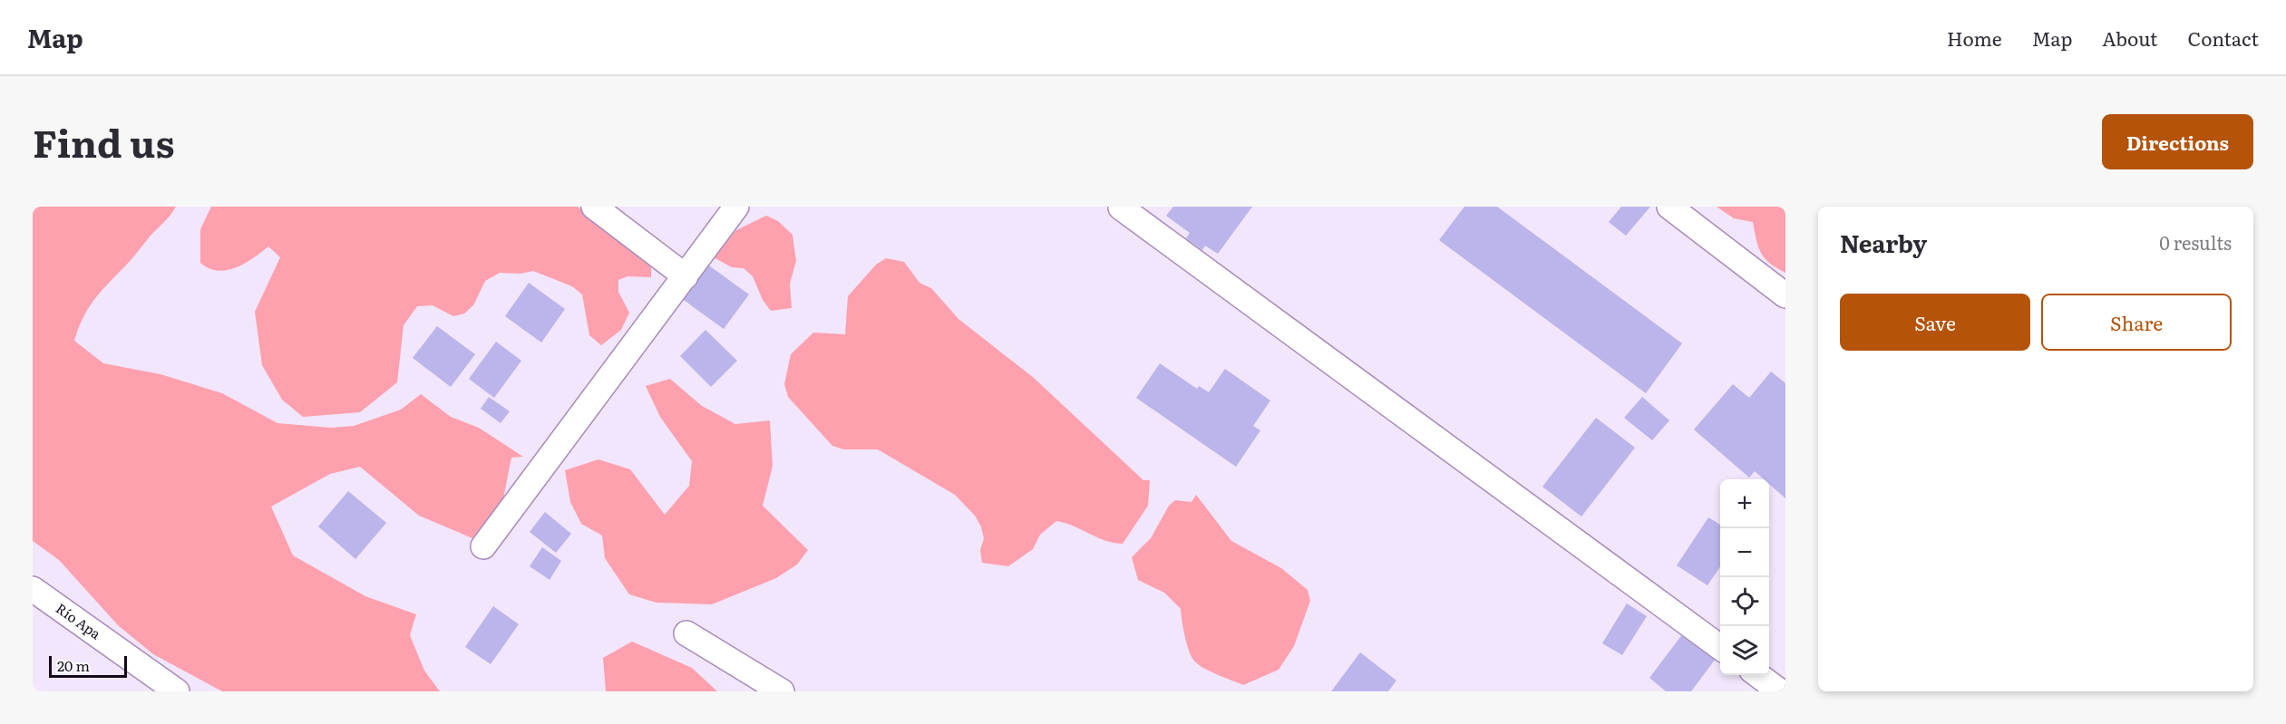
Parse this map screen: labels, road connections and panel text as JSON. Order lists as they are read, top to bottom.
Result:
{
  "streets": {
    "street": ["Río Apa"]
  },
  "scale_bar": "20 m",
  "page": {
    "header": "Map",
    "nav": [
      "Home",
      "Map",
      "About",
      "Contact"
    ],
    "title": "Find us",
    "buttons": [
      "Directions",
      ["Save", "Share"]
    ],
    "heading": ["Nearby", "0 results"],
    "map_buttons": ["+", "−"],
    "scale": "20 m"
  }
}
